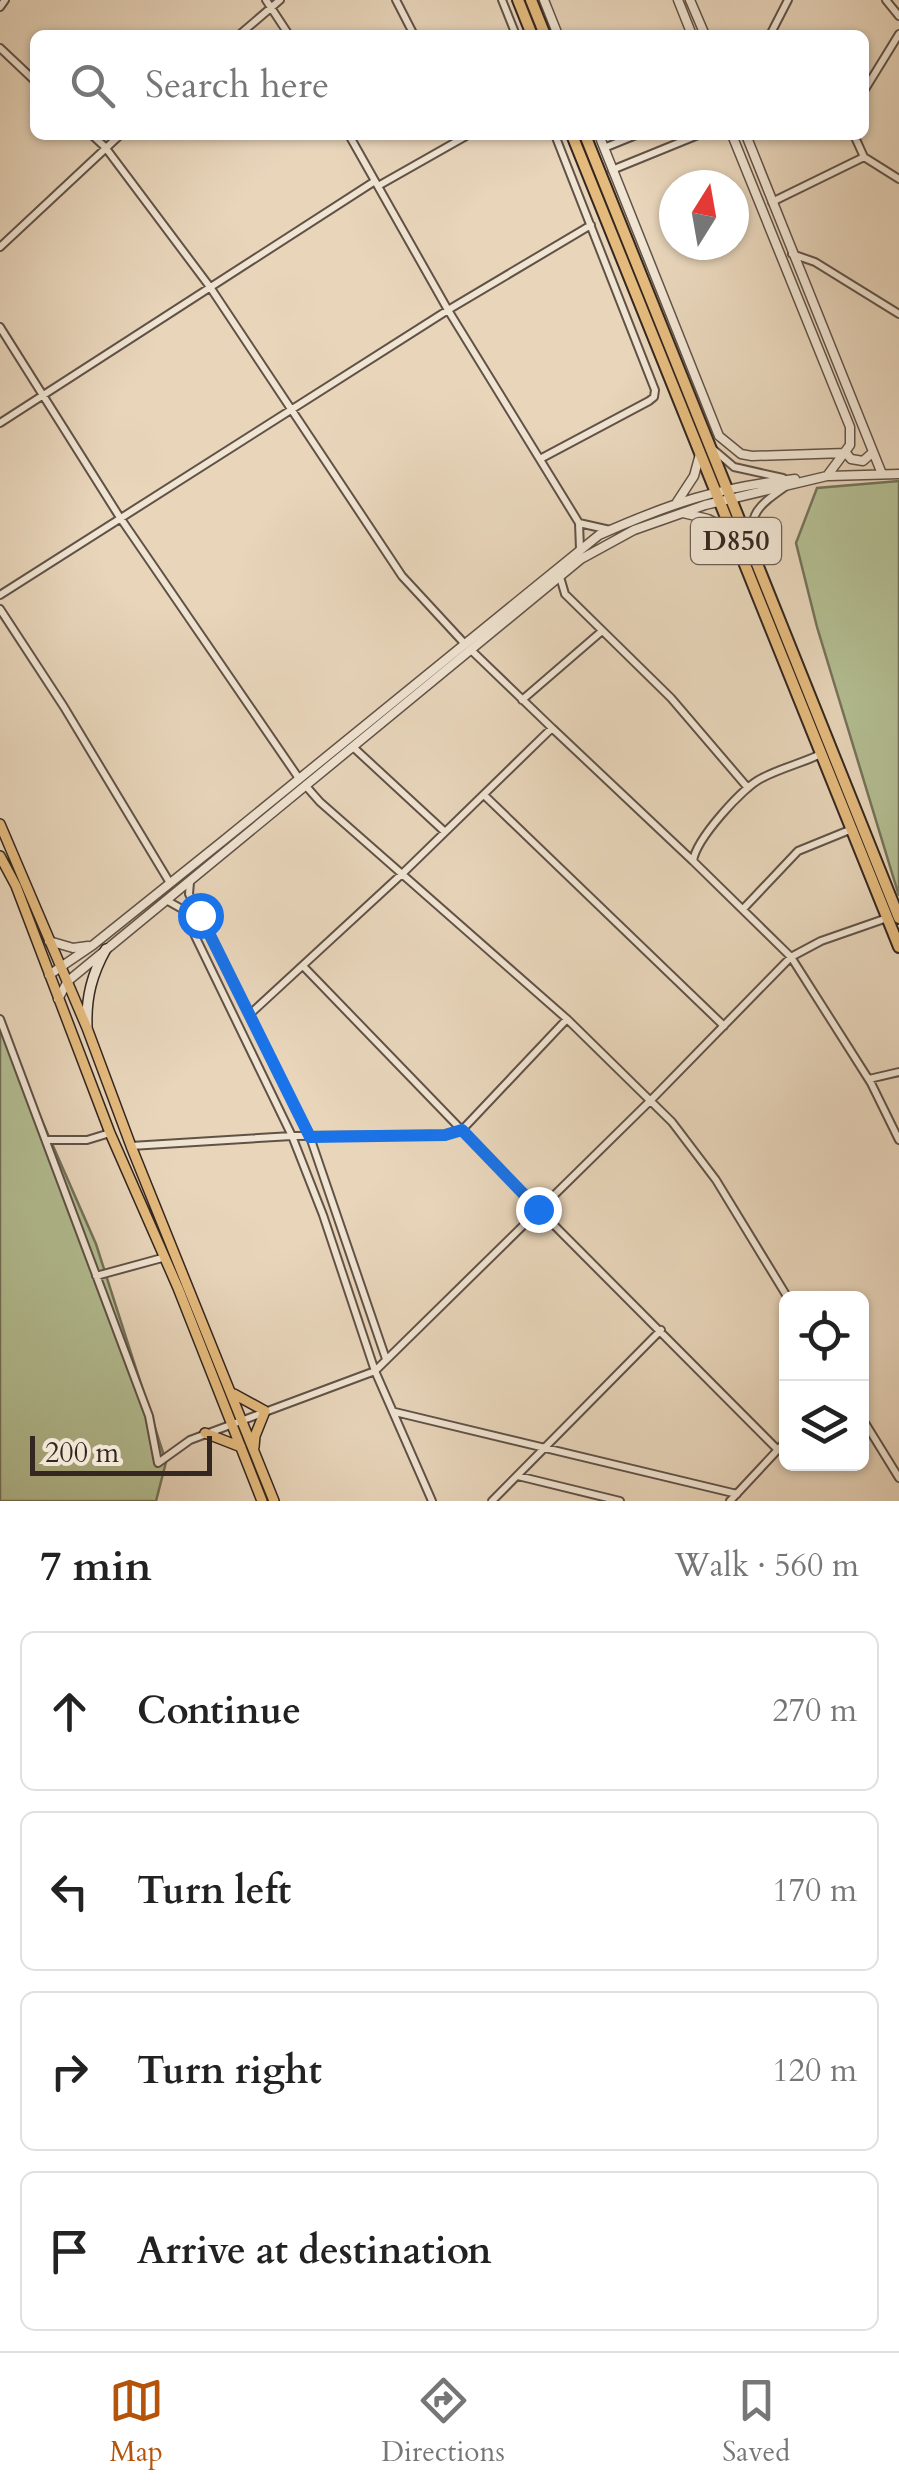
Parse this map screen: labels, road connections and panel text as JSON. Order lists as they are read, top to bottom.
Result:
{
  "streets": {
    "highway": ["D850"]
  },
  "scale_bar": "200 m",
  "north": "top",
  "page": {
    "search": "Search here",
    "scale": "200 m",
    "heading": ["7 min", "Walk · 560 m"],
    "list": [
      ["Continue", "270 m"],
      ["Turn left", "170 m"],
      ["Turn right", "120 m"],
      "Arrive at destination"
    ],
    "nav": ["Map", "Directions", "Saved"]
  }
}
